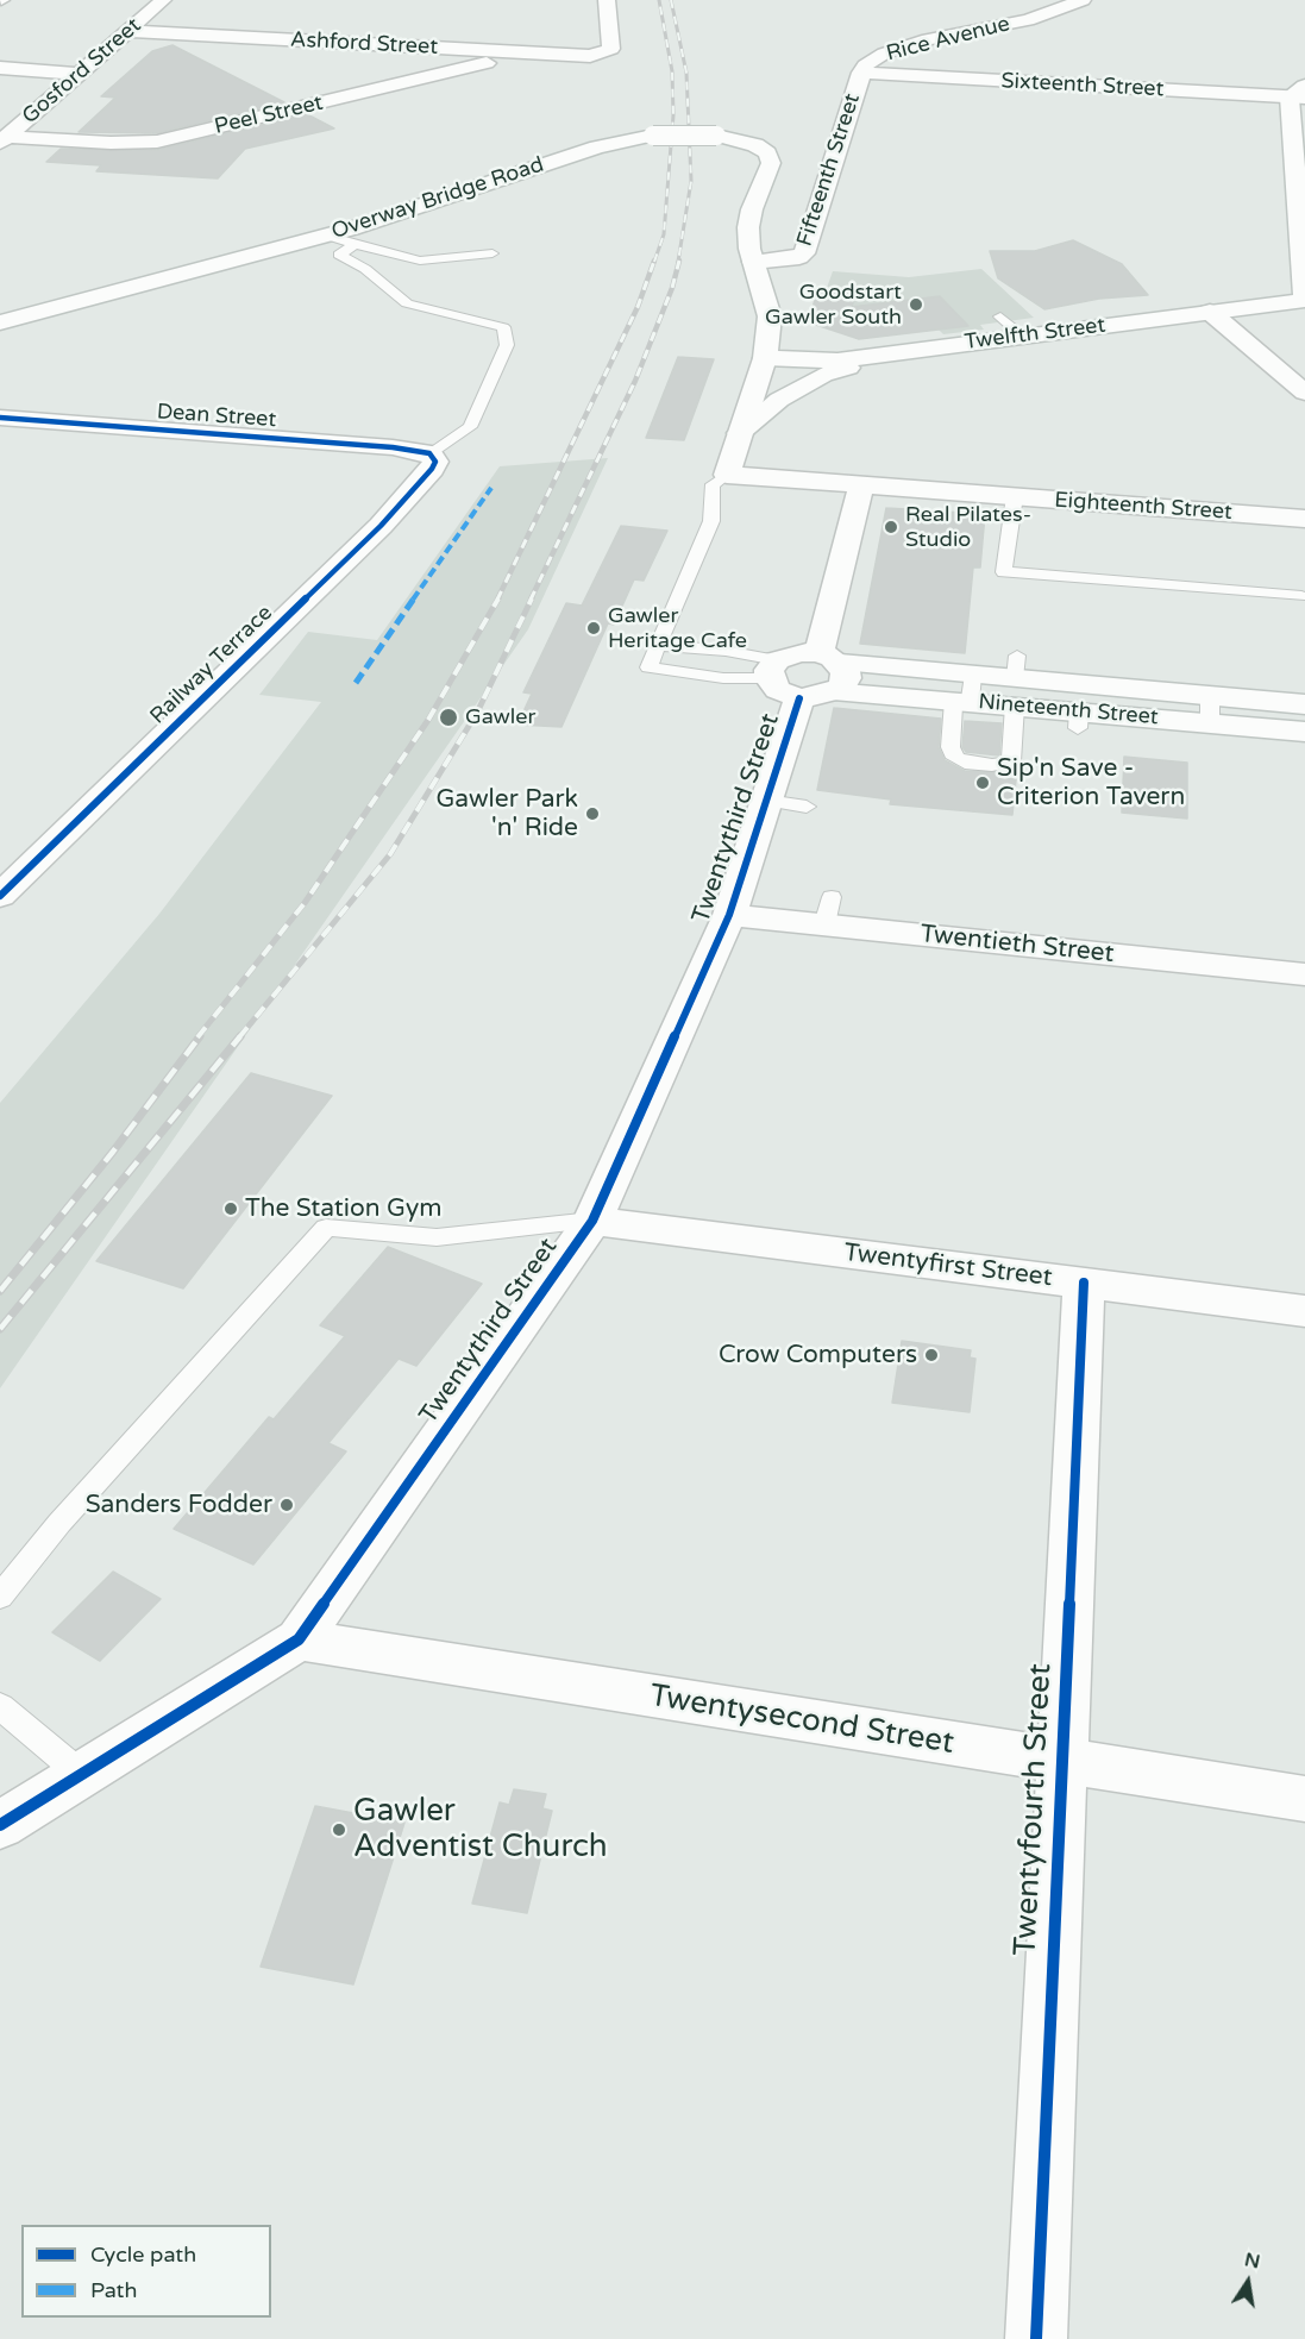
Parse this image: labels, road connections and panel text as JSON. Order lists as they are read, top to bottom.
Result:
{
  "streets": {
    "street": [
      "Rice Avenue",
      "Ashford Street",
      "Gosford Street",
      "Sixteenth Street",
      "Peel Street",
      "Fifteenth Street",
      "Overway Bridge Road",
      "Twelfth Street",
      "Dean Street",
      "Eighteenth Street",
      "Railway Terrace",
      "Nineteenth Street",
      "Twentythird Street",
      "Twentieth Street",
      "Twentyfirst Street",
      "Twentysecond Street",
      "Twentyfourth Street"
    ]
  },
  "crossings": [
    ["Rice Avenue", "Sixteenth Street"],
    ["Rice Avenue", "Fifteenth Street"],
    ["Ashford Street", "Gosford Street"],
    ["Ashford Street", "Peel Street"],
    ["Gosford Street", "Peel Street"],
    ["Sixteenth Street", "Fifteenth Street"],
    ["Fifteenth Street", "Overway Bridge Road"],
    ["Dean Street", "Railway Terrace"],
    ["Nineteenth Street", "Twentythird Street"],
    ["Twentythird Street", "Twentieth Street"],
    ["Twentythird Street", "Twentyfirst Street"],
    ["Twentythird Street", "Twentysecond Street"],
    ["Twentyfirst Street", "Twentyfourth Street"],
    ["Twentysecond Street", "Twentyfourth Street"]
  ],
  "places": [
    "Goodstart Gawler South",
    "Real Pilates- Studio",
    "Gawler Heritage Cafe",
    "Gawler",
    "Sip'n Save - Criterion Tavern",
    "Gawler Park 'n' Ride",
    "The Station Gym",
    "Crow Computers",
    "Sanders Fodder",
    "Gawler Adventist Church"
  ],
  "legend": ["Cycle path", "Path"],
  "north": "top"
}
